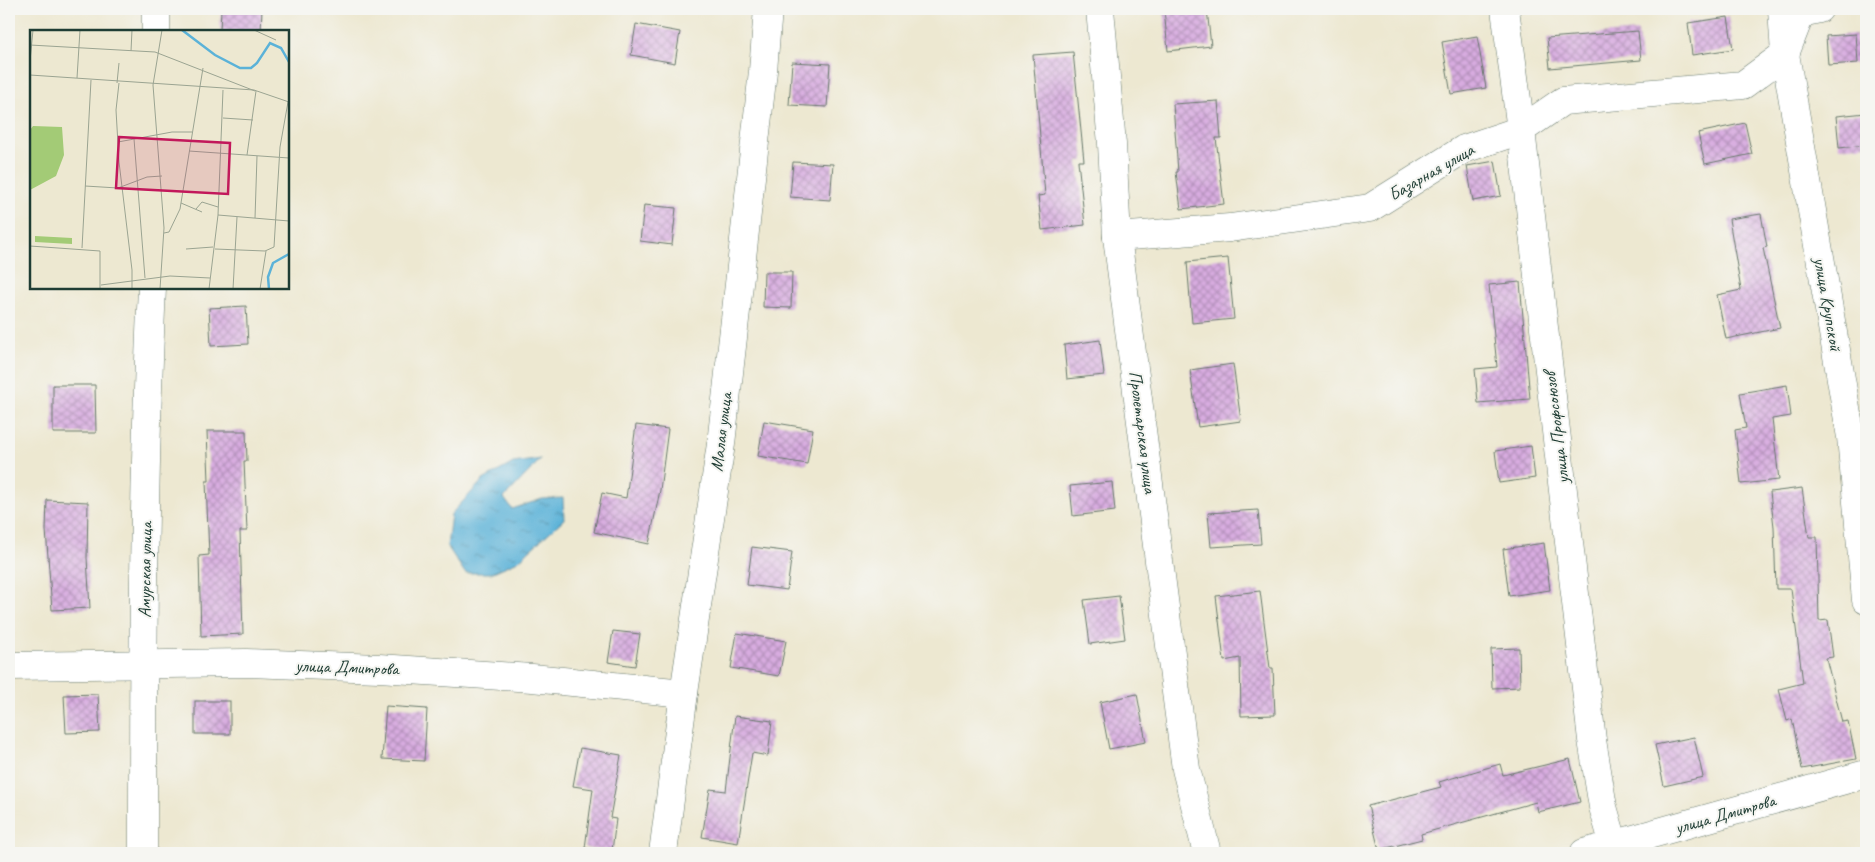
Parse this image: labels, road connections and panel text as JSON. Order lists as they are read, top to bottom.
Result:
{
  "streets": {
    "street": [
      "Базарная улица",
      "улица Крупской",
      "улица Профсоюзов",
      "Малая улица",
      "Пролетарская улица",
      "Амурская улица",
      "улица Дмитрова"
    ]
  },
  "crossings": [
    ["Базарная улица", "улица Крупской"],
    ["Базарная улица", "улица Профсоюзов"],
    ["Базарная улица", "Пролетарская улица"],
    ["улица Профсоюзов", "улица Дмитрова"],
    ["Малая улица", "улица Дмитрова"],
    ["Амурская улица", "улица Дмитрова"]
  ]
}
